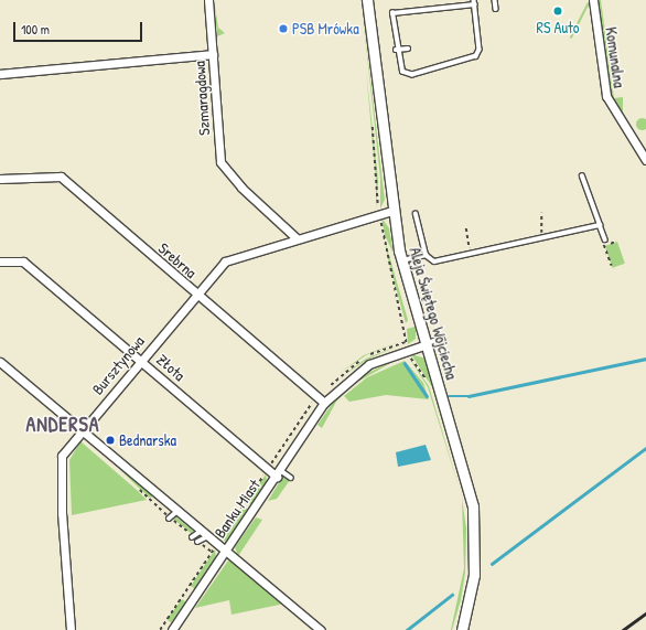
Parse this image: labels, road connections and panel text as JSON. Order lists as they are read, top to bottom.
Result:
{
  "streets": {
    "street": [
      "Komunalna",
      "Szmaragdowa",
      "Srebrna",
      "Aleja Świętego Wojciecha",
      "Bursztynowa",
      "Złota",
      "Banku Miast"
    ]
  },
  "crossings": [
    ["Szmaragdowa", "Bursztynowa"],
    ["Srebrna", "Bursztynowa"],
    ["Srebrna", "Banku Miast"],
    ["Aleja Świętego Wojciecha", "Banku Miast"],
    ["Bursztynowa", "Złota"],
    ["Złota", "Banku Miast"]
  ],
  "districts": ["ANDERSA"],
  "places": ["RS Auto", "PSB Mrówka", "Bednarska"],
  "scale_bar": "100 m"
}
